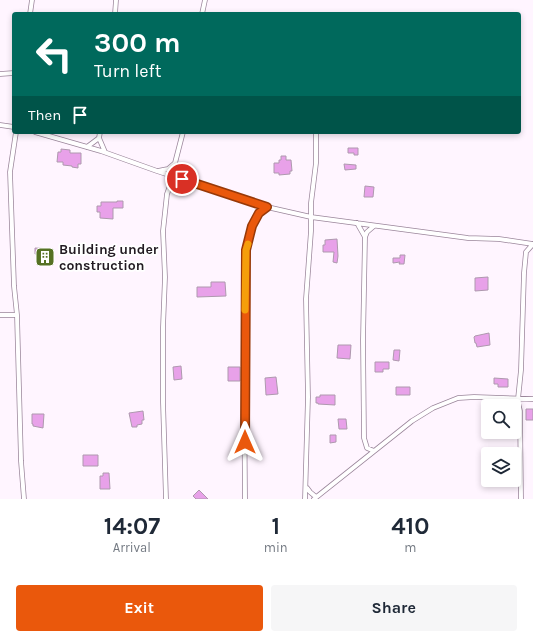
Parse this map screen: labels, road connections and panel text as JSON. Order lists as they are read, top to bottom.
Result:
{
  "places": {
    "building": ["Building under construction"]
  },
  "page": {
    "turn": ["300 m", "Turn left"],
    "then": "Then",
    "eta": [
      "14:07",
      "Arrival",
      "1",
      "min",
      "410",
      "m"
    ],
    "buttons": ["Exit", "Share"]
  }
}
